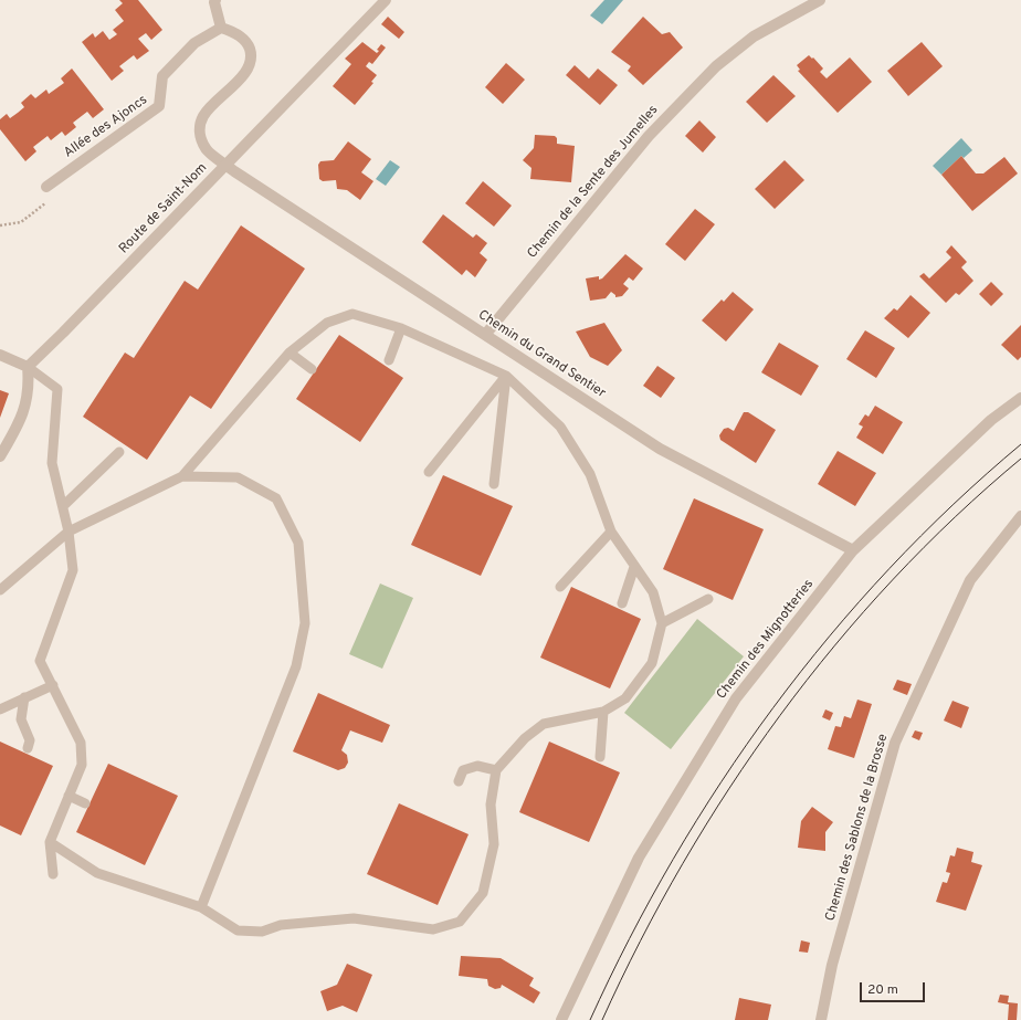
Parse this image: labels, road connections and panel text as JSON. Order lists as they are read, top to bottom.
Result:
{
  "streets": {
    "street": [
      "Allée des Ajoncs",
      "Chemin de la Sente des Jumelles",
      "Route de Saint-Nom",
      "Chemin du Grand Sentier",
      "Chemin des Mignotteries",
      "Chemin des Sablons de la Brosse"
    ]
  },
  "crossings": [
    ["Chemin de la Sente des Jumelles", "Chemin du Grand Sentier"],
    ["Route de Saint-Nom", "Chemin du Grand Sentier"],
    ["Chemin du Grand Sentier", "Chemin des Mignotteries"]
  ],
  "scale_bar": "20 m"
}
